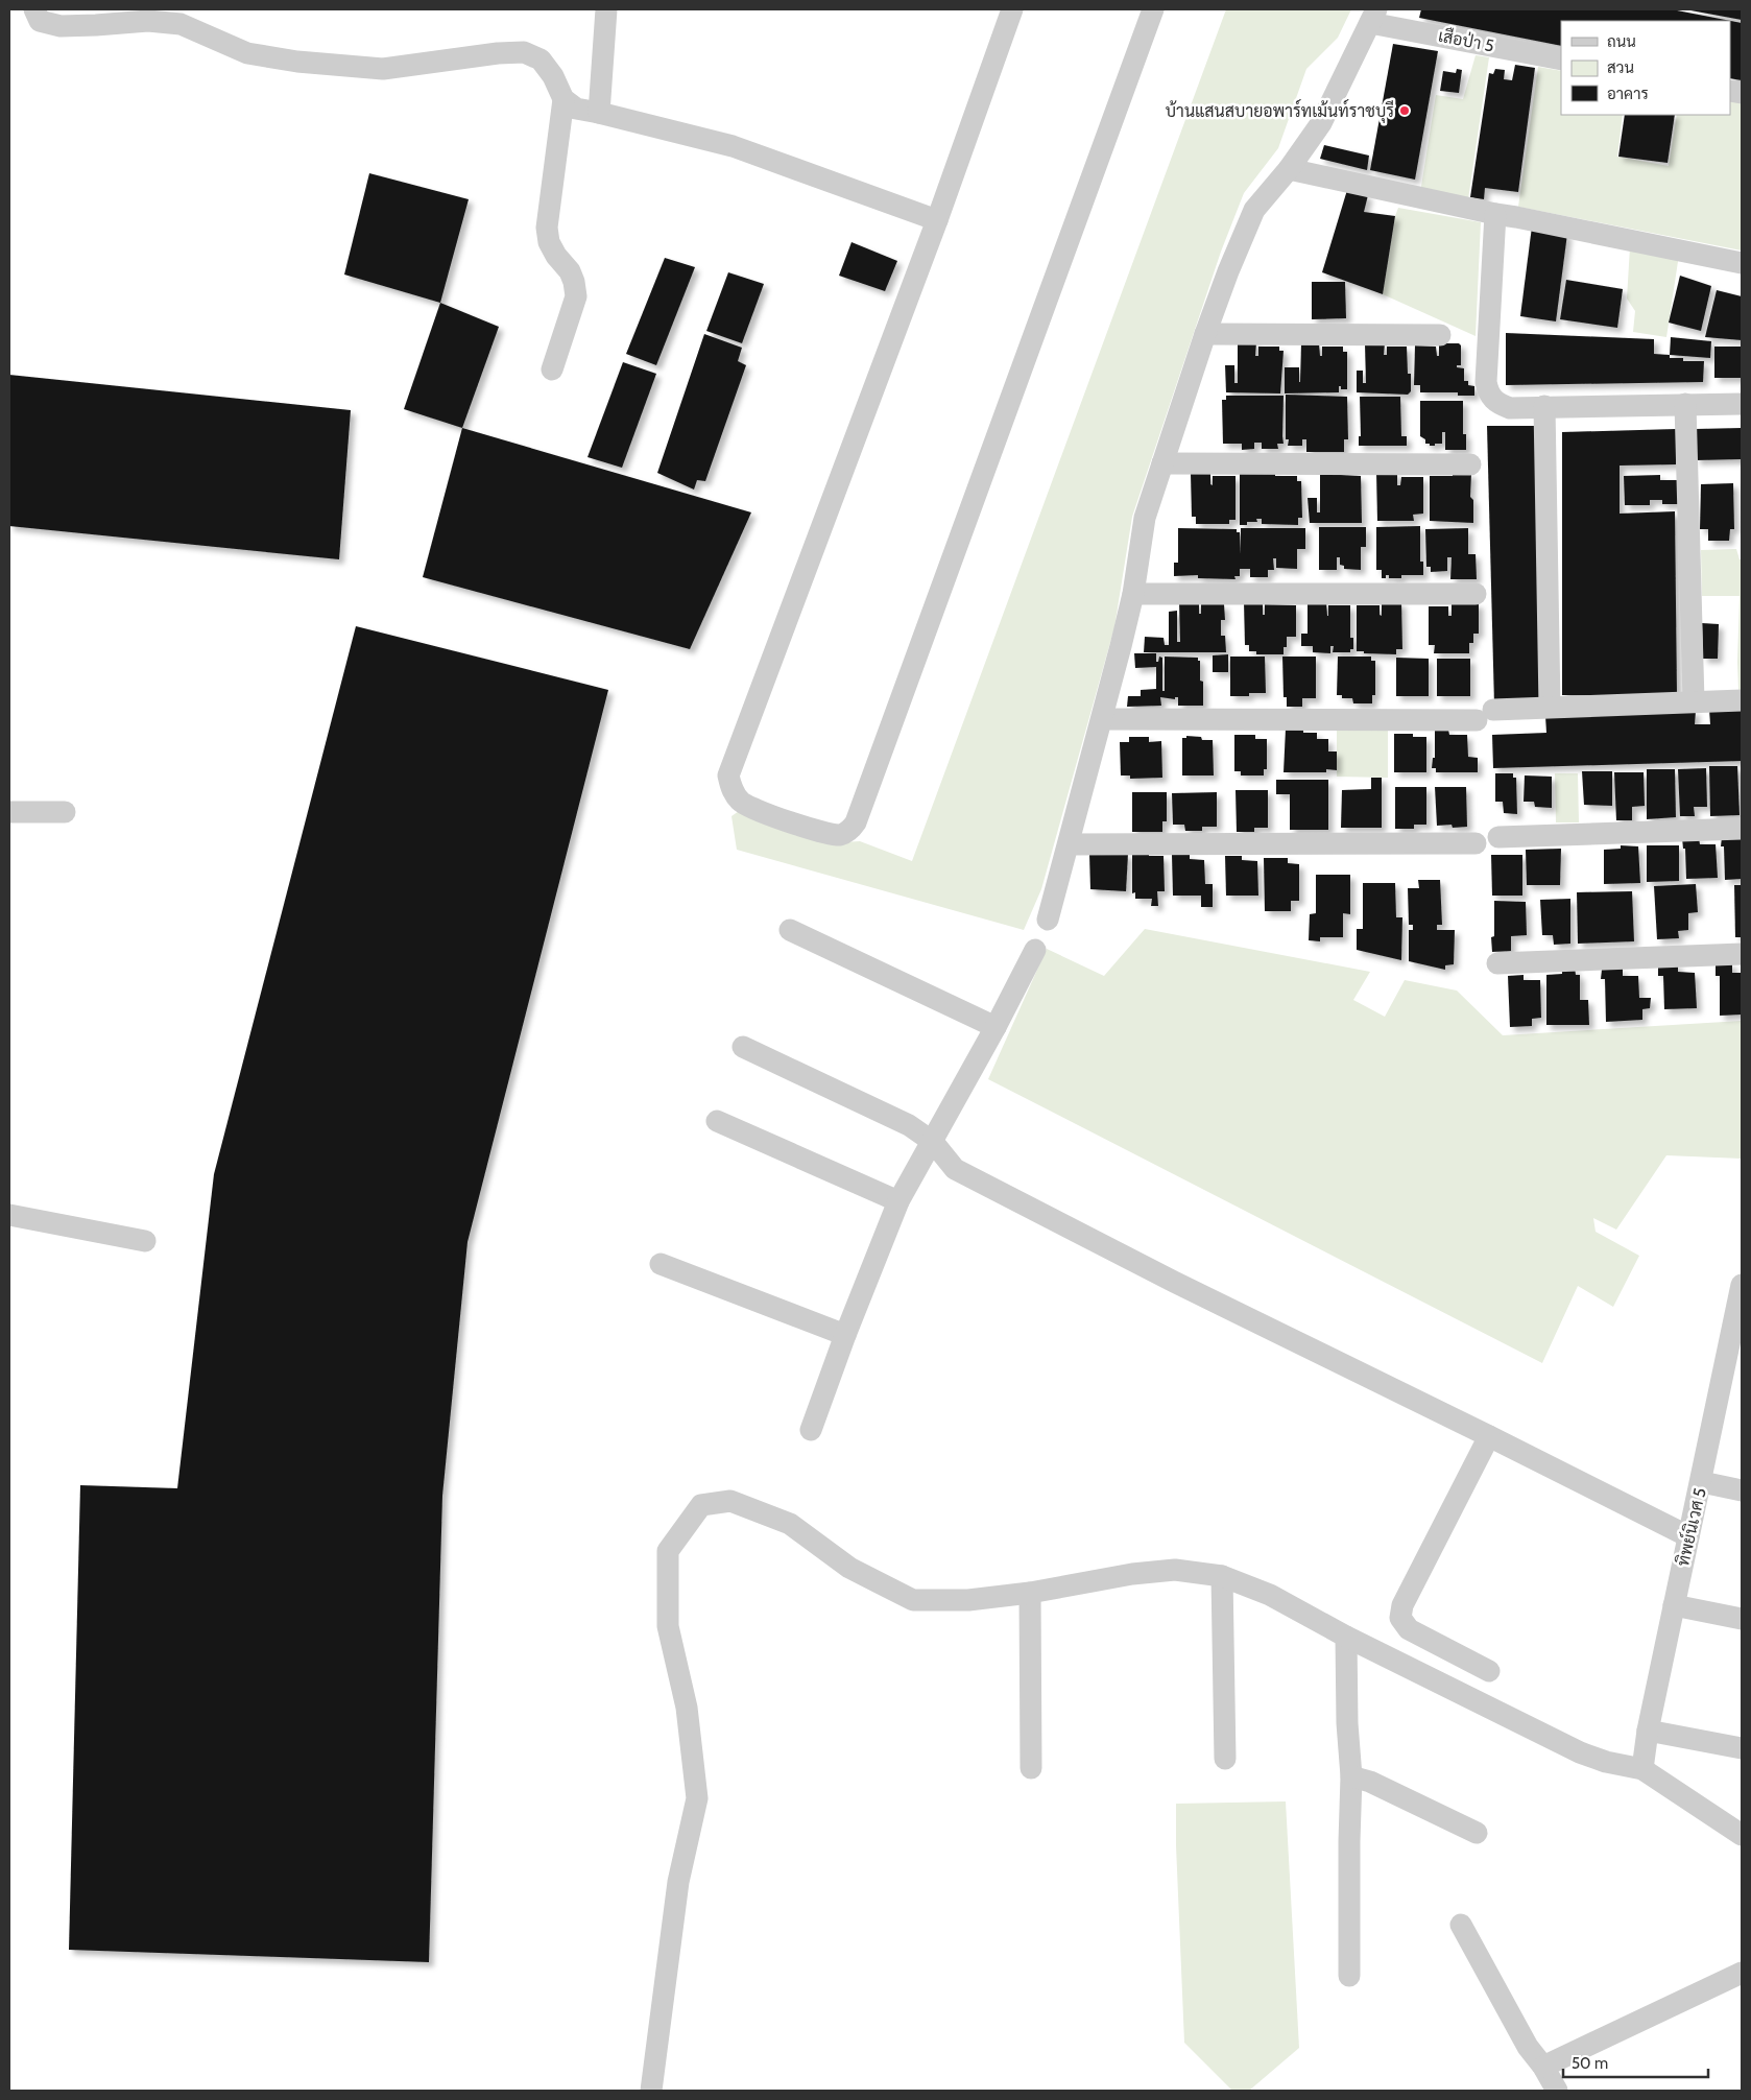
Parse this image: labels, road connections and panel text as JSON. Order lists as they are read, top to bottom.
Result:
{
  "streets": {
    "street": ["เสือป่า 5", "ทิพย์นิเวศ 5"]
  },
  "places": ["บ้านแสนสบายอพาร์ทเม้นท์ราชบุรี"],
  "legend": ["ถนน", "สวน", "อาคาร"],
  "scale_bar": "50 m"
}
